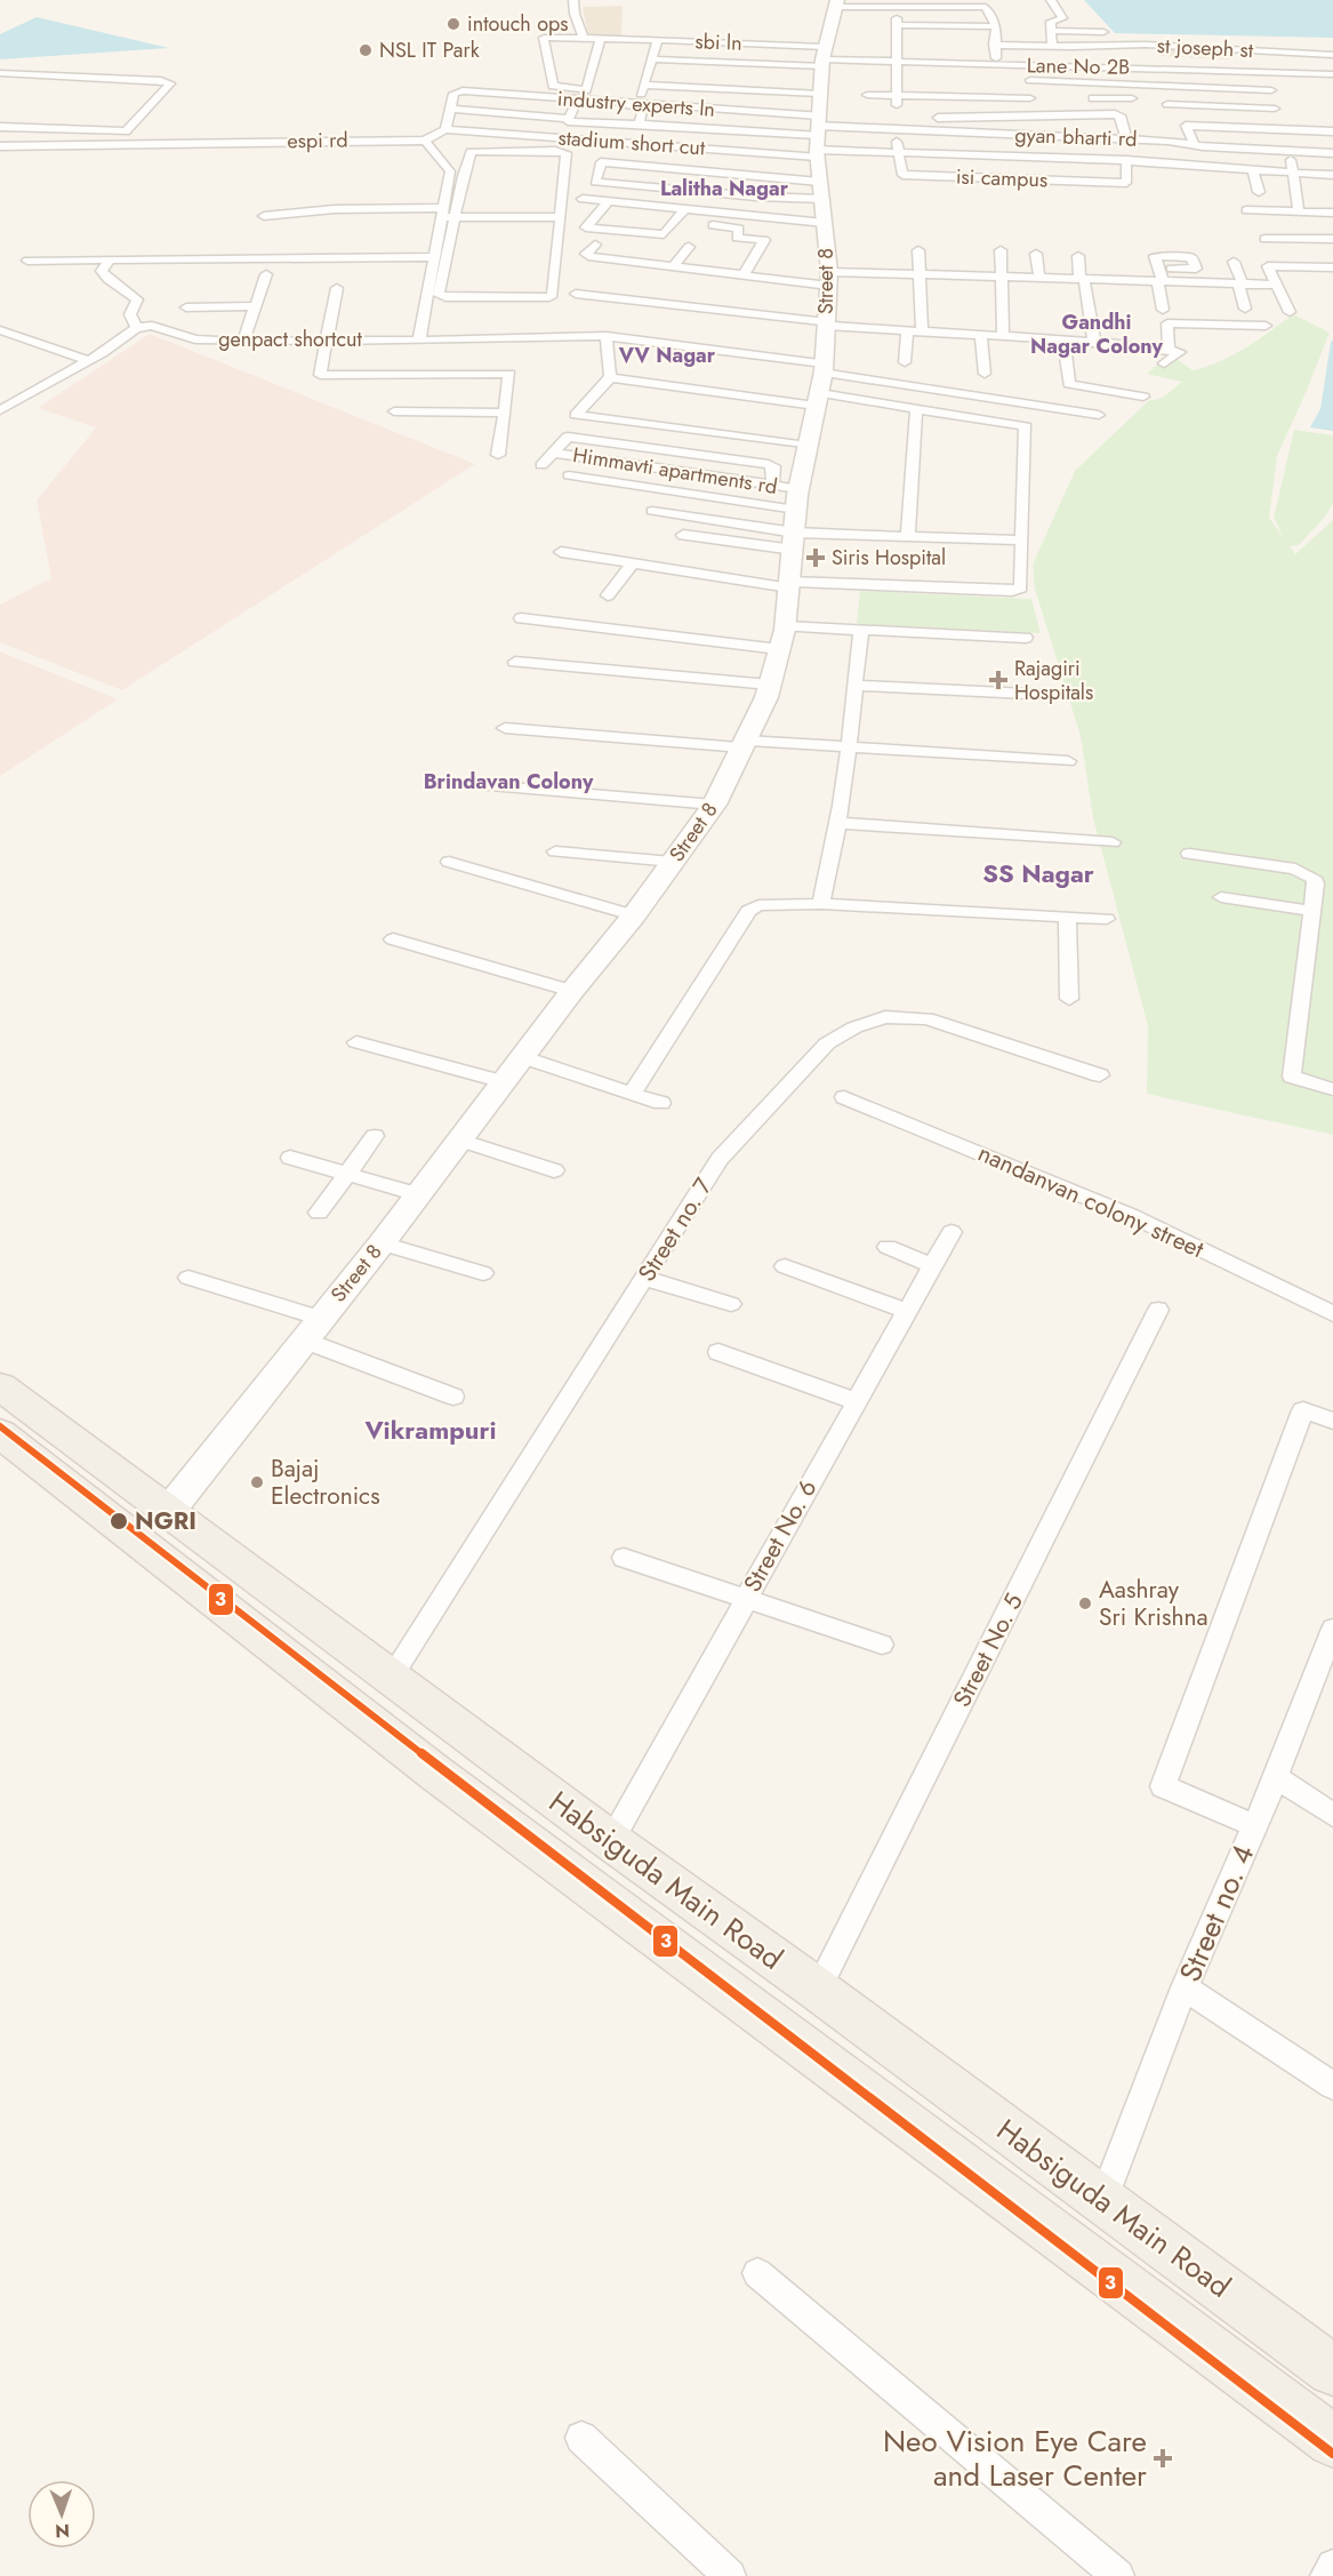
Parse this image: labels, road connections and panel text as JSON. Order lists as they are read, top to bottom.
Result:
{
  "streets": {
    "main road": ["Habsiguda Main Road"],
    "street": [
      "sbi ln",
      "st joseph st",
      "Lane No 2B",
      "industry experts ln",
      "gyan bharti rd",
      "espi rd",
      "stadium short cut",
      "isi campus",
      "Street 8",
      "genpact shortcut",
      "Himmavti apartments rd",
      "nandanvan colony street",
      "Street no. 7",
      "Street No. 6",
      "Street No. 5",
      "Street no. 4"
    ]
  },
  "crossings": [
    ["sbi ln", "Lane No 2B"],
    ["sbi ln", "Street 8"],
    ["Lane No 2B", "Street 8"],
    ["industry experts ln", "gyan bharti rd"],
    ["industry experts ln", "stadium short cut"],
    ["industry experts ln", "Street 8"],
    ["gyan bharti rd", "stadium short cut"],
    ["gyan bharti rd", "isi campus"],
    ["gyan bharti rd", "Street 8"],
    ["stadium short cut", "Street 8"],
    ["Street 8", "genpact shortcut"],
    ["Street 8", "Himmavti apartments rd"],
    ["Street 8", "Habsiguda Main Road"],
    ["Street no. 7", "Habsiguda Main Road"],
    ["Street No. 6", "Habsiguda Main Road"],
    ["Street No. 5", "Habsiguda Main Road"],
    ["Habsiguda Main Road", "Street no. 4"]
  ],
  "districts": [
    "Lalitha Nagar",
    "Gandhi Nagar Colony",
    "VV Nagar",
    "Brindavan Colony",
    "SS Nagar",
    "Vikrampuri"
  ],
  "places": {
    "other": [
      "intouch ops",
      "NSL IT Park",
      "Bajaj Electronics",
      "NGRI",
      "Aashray Sri Krishna"
    ],
    "health": ["Siris Hospital", "Rajagiri Hospitals", "Neo Vision Eye Care and Laser Center"]
  },
  "lines": ["transit line 3"],
  "north": "bottom"
}
